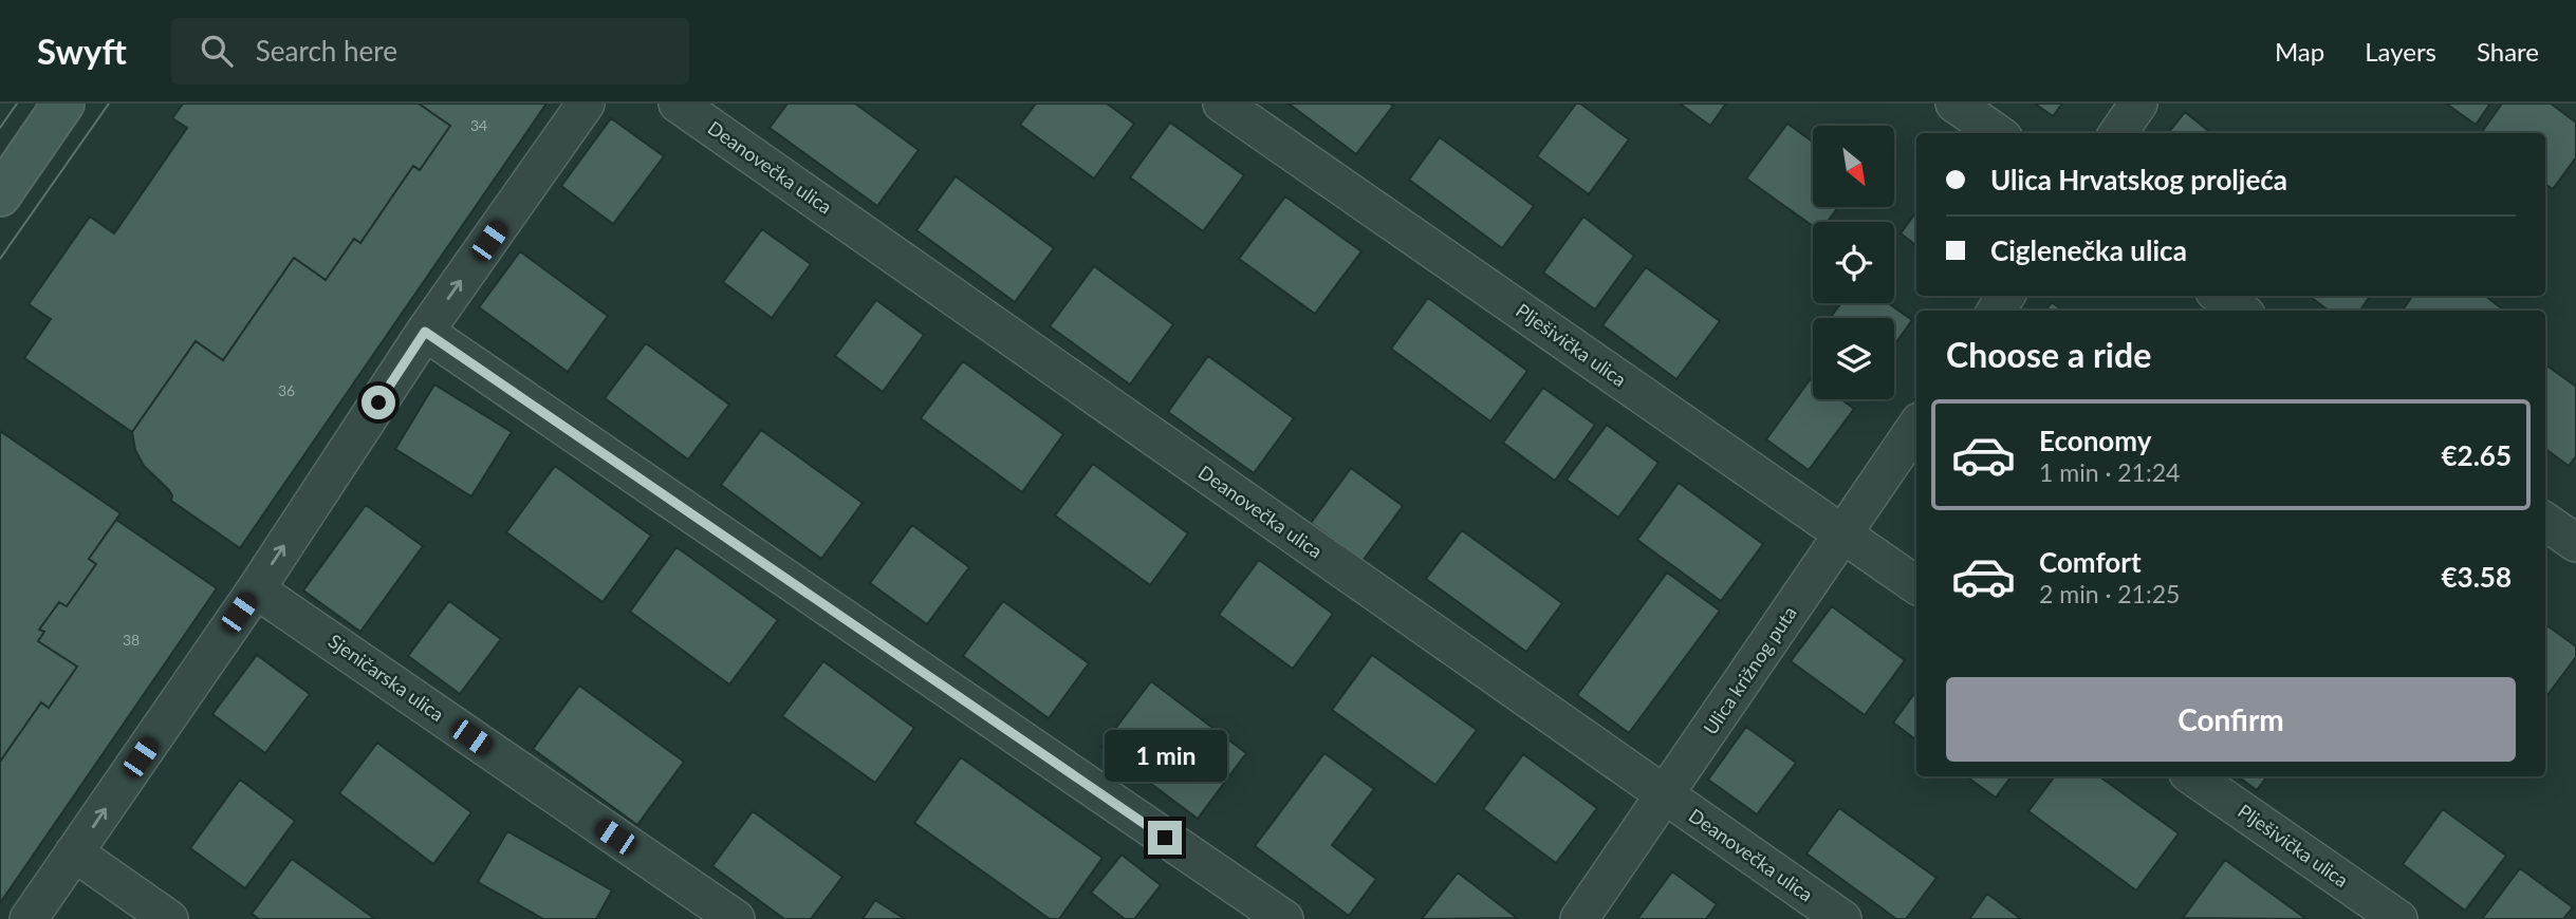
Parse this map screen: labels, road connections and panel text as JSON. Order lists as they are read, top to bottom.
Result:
{
  "streets": {
    "street": [
      "Deanovečka ulica",
      "Plješivička ulica",
      "Ulica križnog puta",
      "Sjeničarska ulica"
    ]
  },
  "crossings": [
    ["Deanovečka ulica", "Ulica križnog puta"],
    ["Plješivička ulica", "Ulica križnog puta"]
  ],
  "house_numbers": ["34", "36", "38"],
  "north": "bottom right",
  "page": {
    "header": "Swyft",
    "search": "Search here",
    "nav": ["Map", "Layers", "Share"],
    "banner": ["Ulica Hrvatskog proljeća", "Ciglenečka ulica"],
    "heading": "Choose a ride",
    "list": [
      {
        "name": "Economy",
        "note": "1 min · 21:24",
        "value": "€2.65"
      },
      {
        "name": "Comfort",
        "note": "2 min · 21:25",
        "value": "€3.58"
      }
    ],
    "buttons": "Confirm",
    "bubble": "1 min"
  }
}
